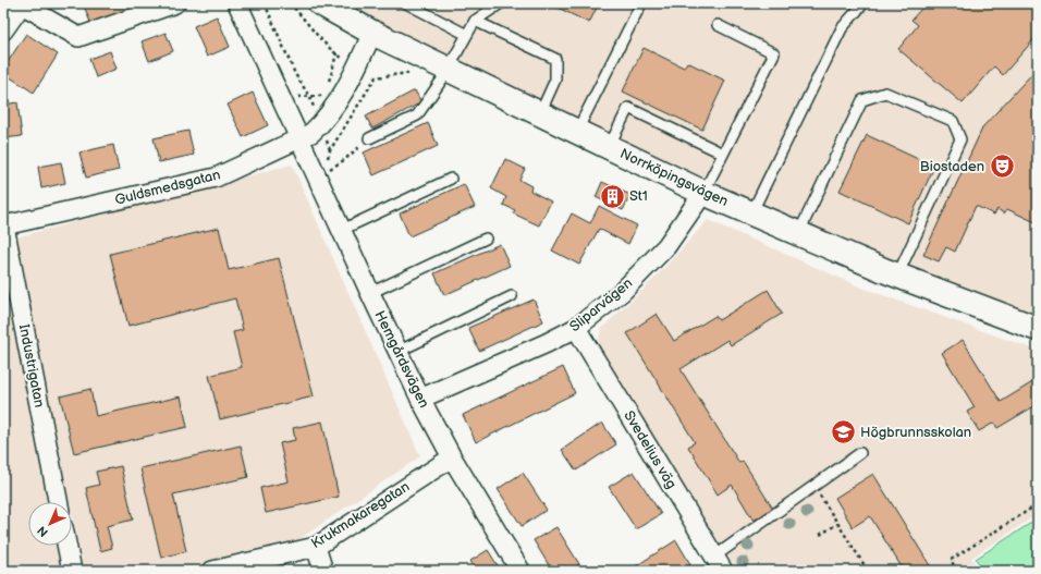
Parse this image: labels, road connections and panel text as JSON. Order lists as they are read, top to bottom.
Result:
{
  "streets": {
    "street": [
      "Norrköpingsvägen",
      "Guldsmedsgatan",
      "Sliparvägen",
      "Hemgårdsvägen",
      "Industrigatan",
      "Svedelius väg",
      "Krukmakaregatan"
    ]
  },
  "crossings": [
    ["Norrköpingsvägen", "Guldsmedsgatan"],
    ["Norrköpingsvägen", "Sliparvägen"],
    ["Guldsmedsgatan", "Hemgårdsvägen"],
    ["Guldsmedsgatan", "Industrigatan"],
    ["Sliparvägen", "Hemgårdsvägen"],
    ["Sliparvägen", "Svedelius väg"],
    ["Hemgårdsvägen", "Krukmakaregatan"]
  ],
  "places": {
    "theatre": ["Biostaden"],
    "building": ["St1"],
    "school or university": ["Högbrunnsskolan"]
  },
  "north": "bottom left"
}
